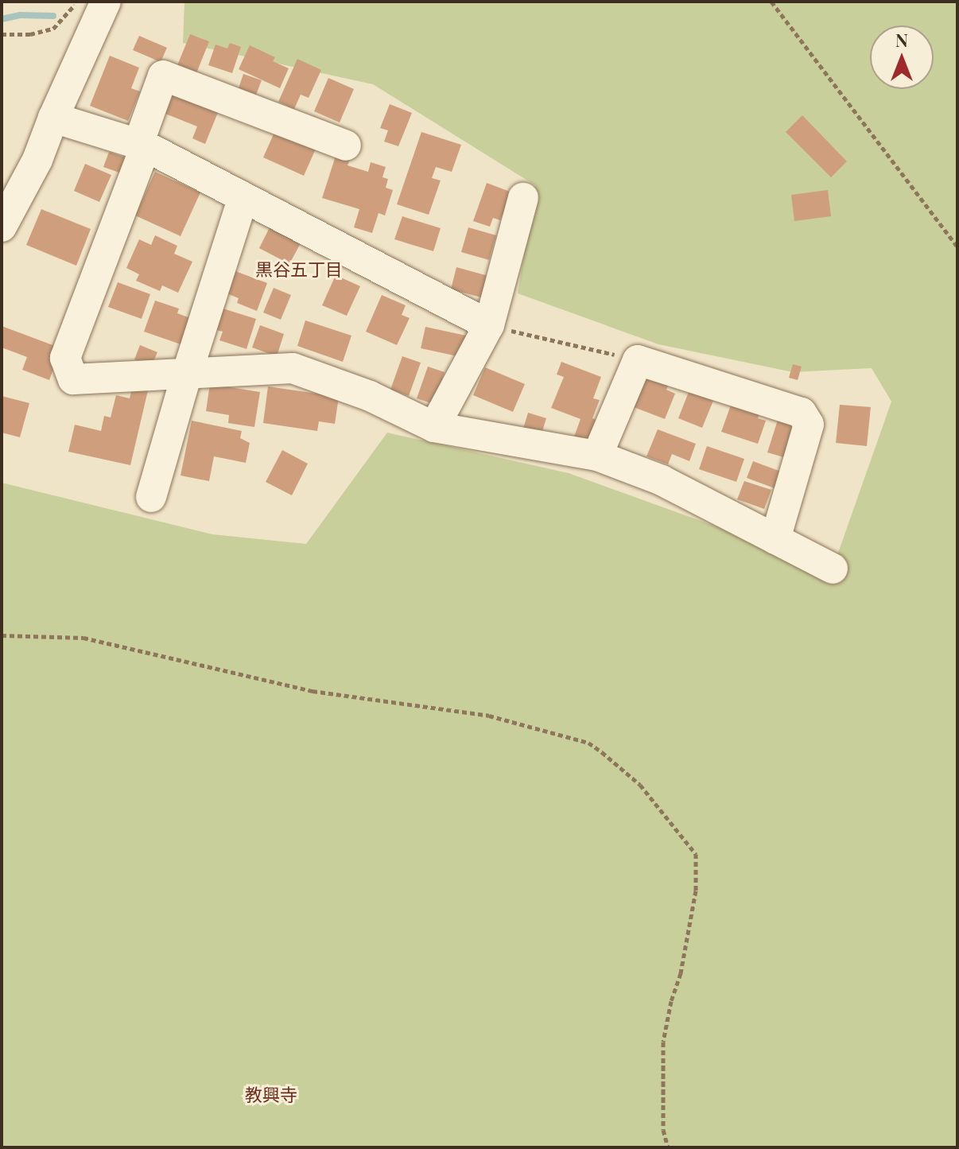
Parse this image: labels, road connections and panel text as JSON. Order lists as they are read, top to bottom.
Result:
{
  "districts": ["黒谷五丁目", "教興寺"],
  "north": "top"
}
